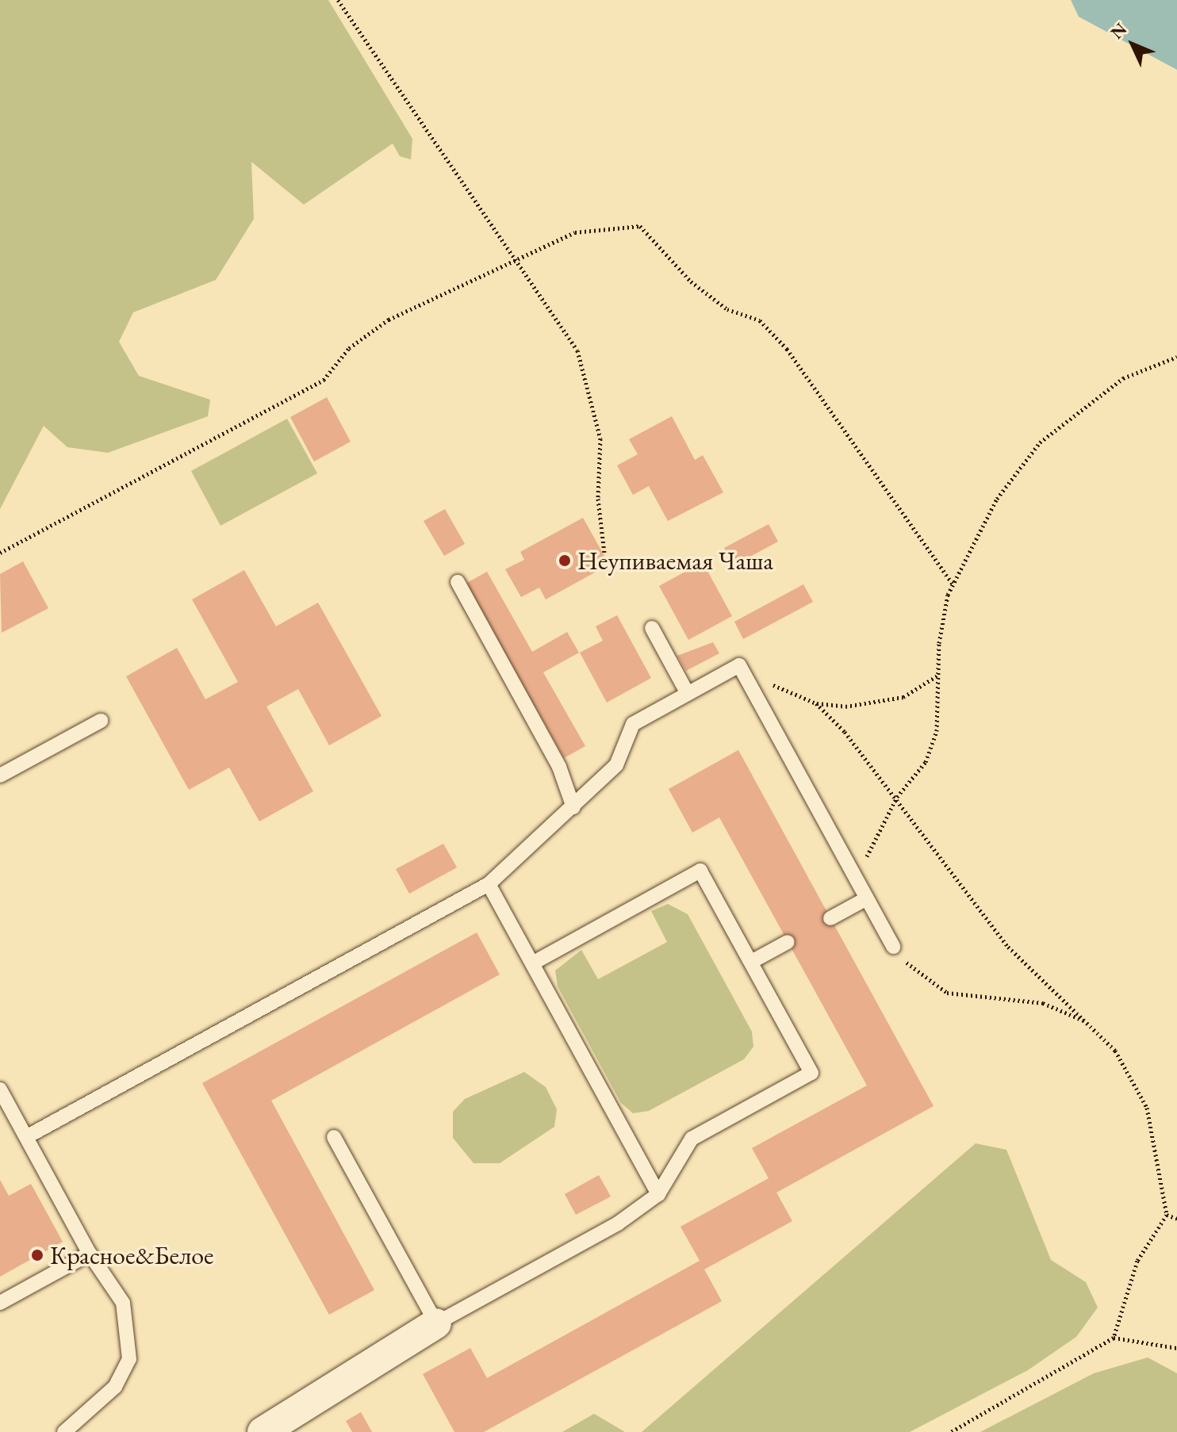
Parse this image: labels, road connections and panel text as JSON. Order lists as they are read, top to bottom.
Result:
{
  "places": ["Неупиваемая Чаша", "Красное&Белое"],
  "north": "top left"
}
